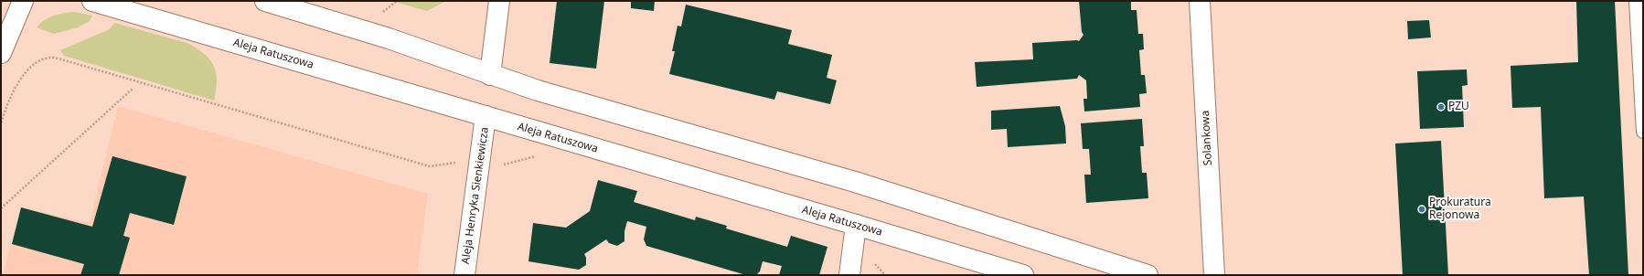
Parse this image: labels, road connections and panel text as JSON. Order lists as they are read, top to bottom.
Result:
{
  "streets": {
    "street": ["Aleja Ratuszowa", "Solankowa", "Aleja Henryka Sienkiewicza"]
  },
  "crossings": [
    ["Aleja Ratuszowa", "Aleja Henryka Sienkiewicza"]
  ],
  "places": ["PZU", "Prokuratura Rejonowa"]
}
